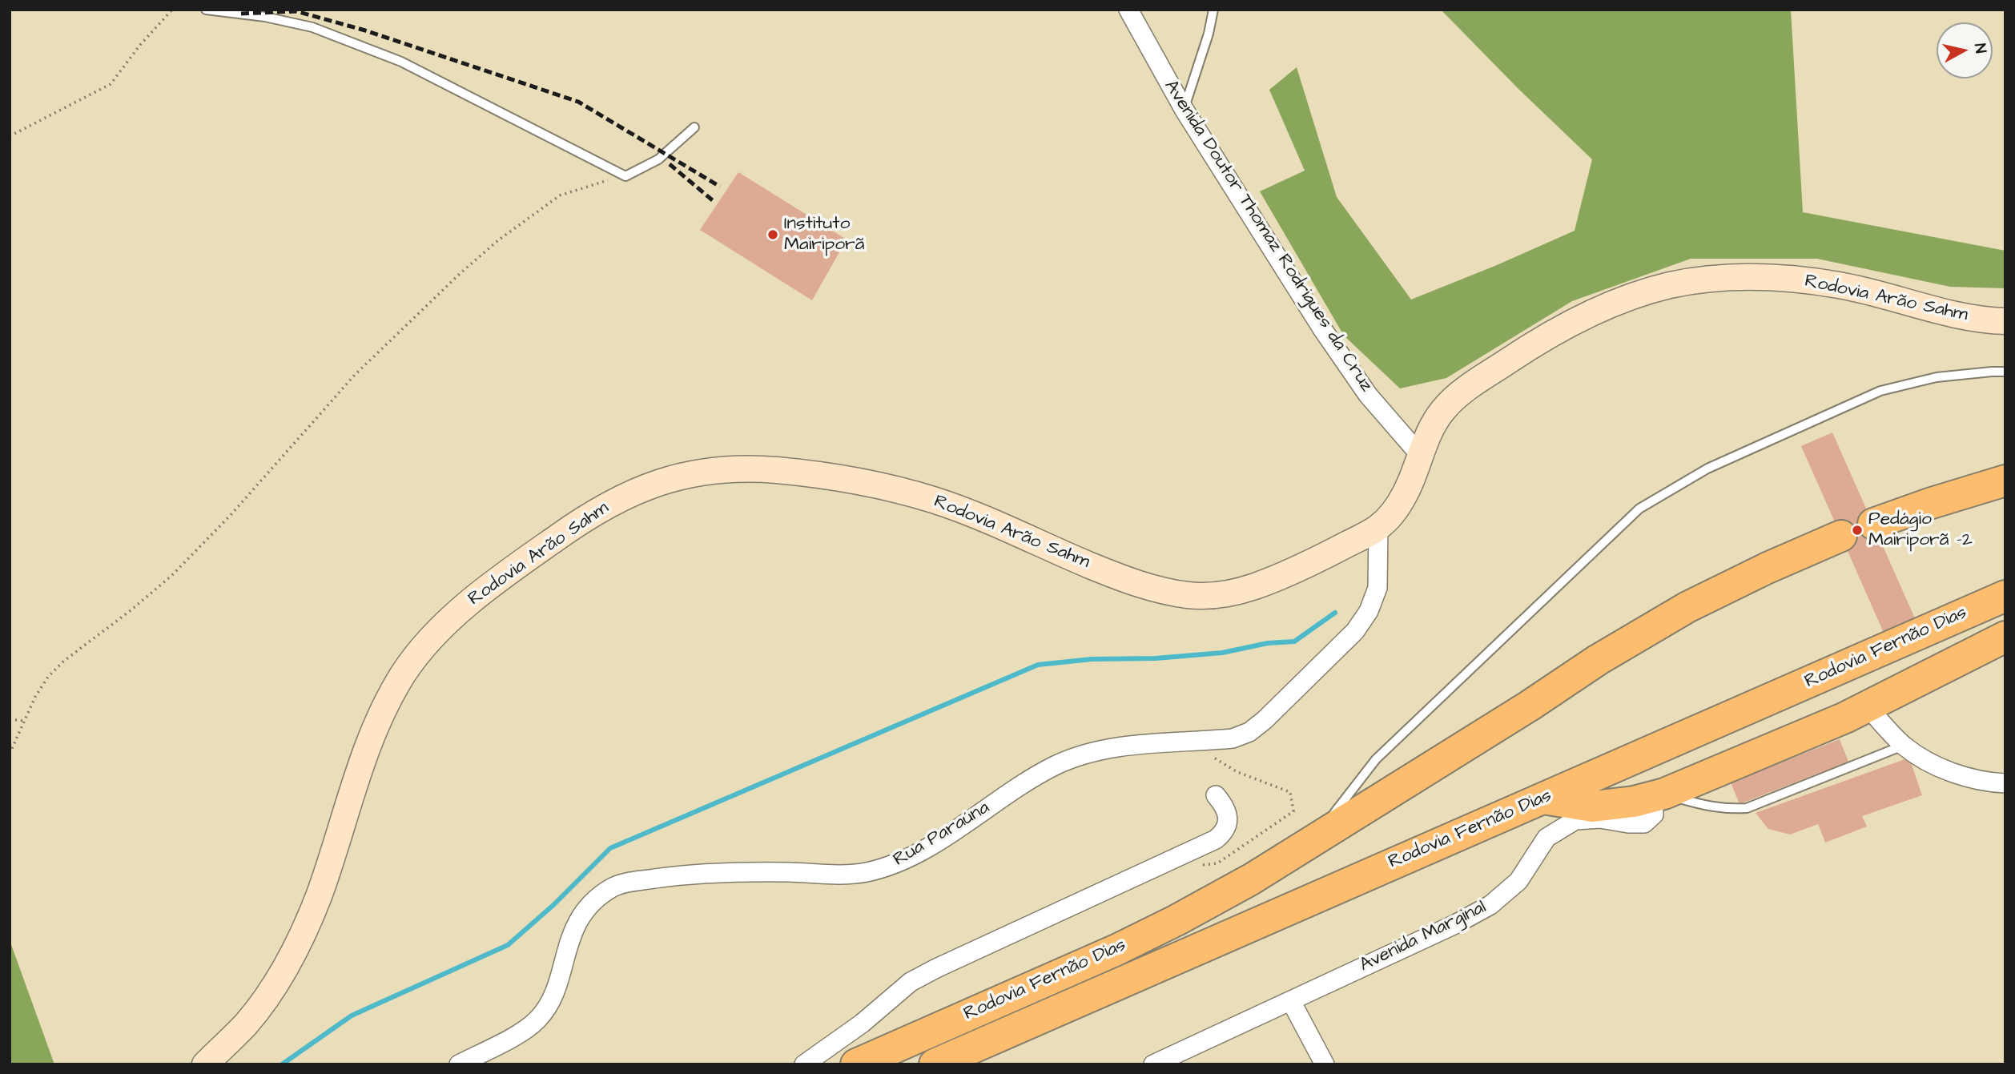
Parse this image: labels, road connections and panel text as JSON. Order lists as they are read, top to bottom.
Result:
{
  "streets": {
    "highway": ["Rodovia Fernão Dias"],
    "street": [
      "Avenida Doutor Thomaz Rodrigues da Cruz",
      "Rodovia Arão Sahm",
      "Rua Paraúna",
      "Avenida Marginal"
    ]
  },
  "crossings": [
    ["Avenida Doutor Thomaz Rodrigues da Cruz", "Rodovia Arão Sahm"],
    ["Rodovia Arão Sahm", "Rua Paraúna"]
  ],
  "places": ["Instituto Mairiporã", "Pedágio Mairiporã -2"],
  "north": "right"
}
